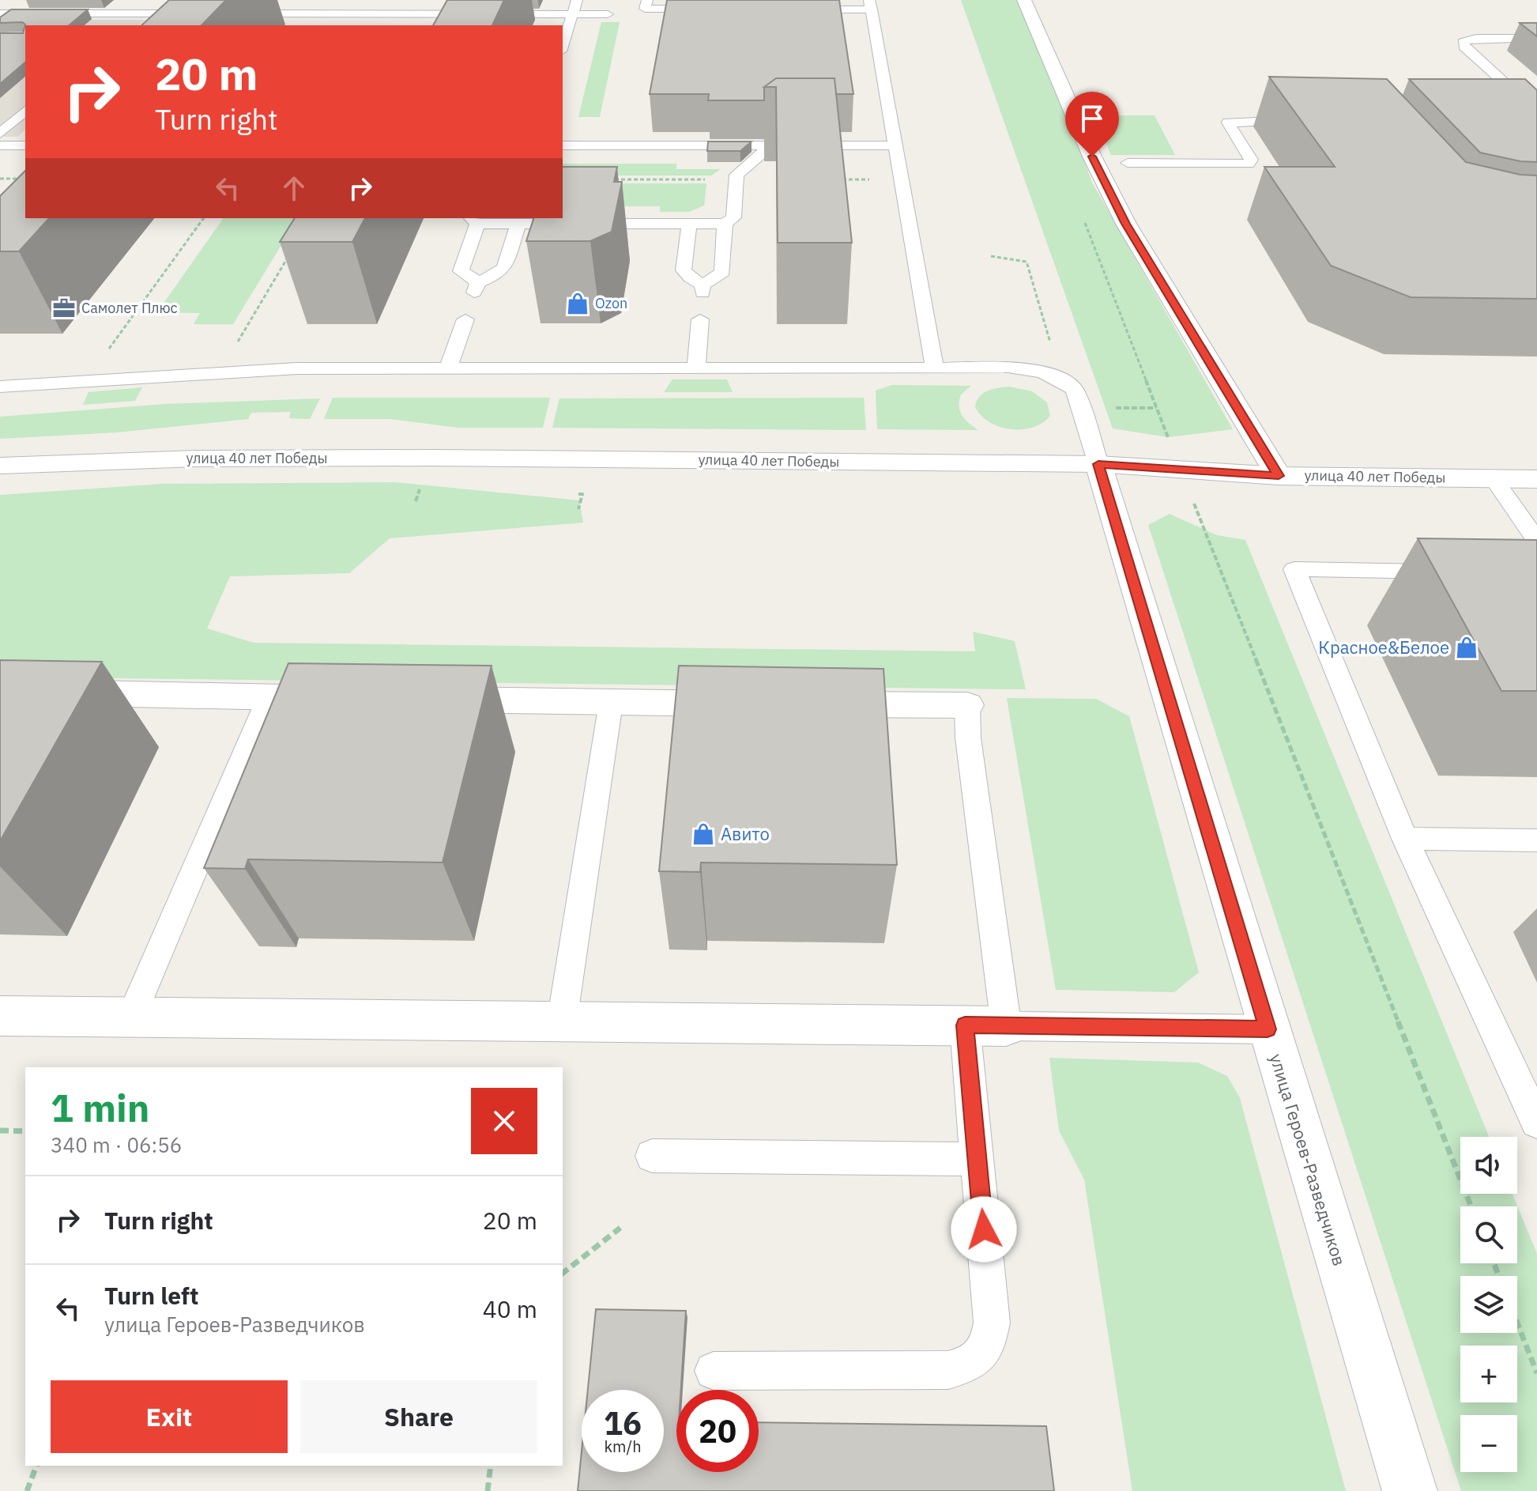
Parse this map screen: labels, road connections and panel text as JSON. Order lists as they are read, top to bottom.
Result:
{
  "streets": {
    "street": ["улица 40 лет Победы", "улица Героев-Разведчиков"]
  },
  "crossings": [
    ["улица 40 лет Победы", "улица Героев-Разведчиков"]
  ],
  "places": {
    "shop": ["Ozon", "Красное&Белое", "Авито"],
    "office": ["Самолет Плюс"]
  },
  "page": {
    "turn": ["20 m", "Turn right"],
    "heading": ["1 min", "340 m · 06:56"],
    "map_buttons": ["+", "−"],
    "list": [
      {
        "name": "Turn right",
        "value": "20 m"
      },
      {
        "name": "Turn left",
        "note": "улица Героев-Разведчиков",
        "value": "40 m"
      }
    ],
    "buttons": ["Exit", "Share"],
    "speed": "16 km/h",
    "limit": "20"
  }
}
